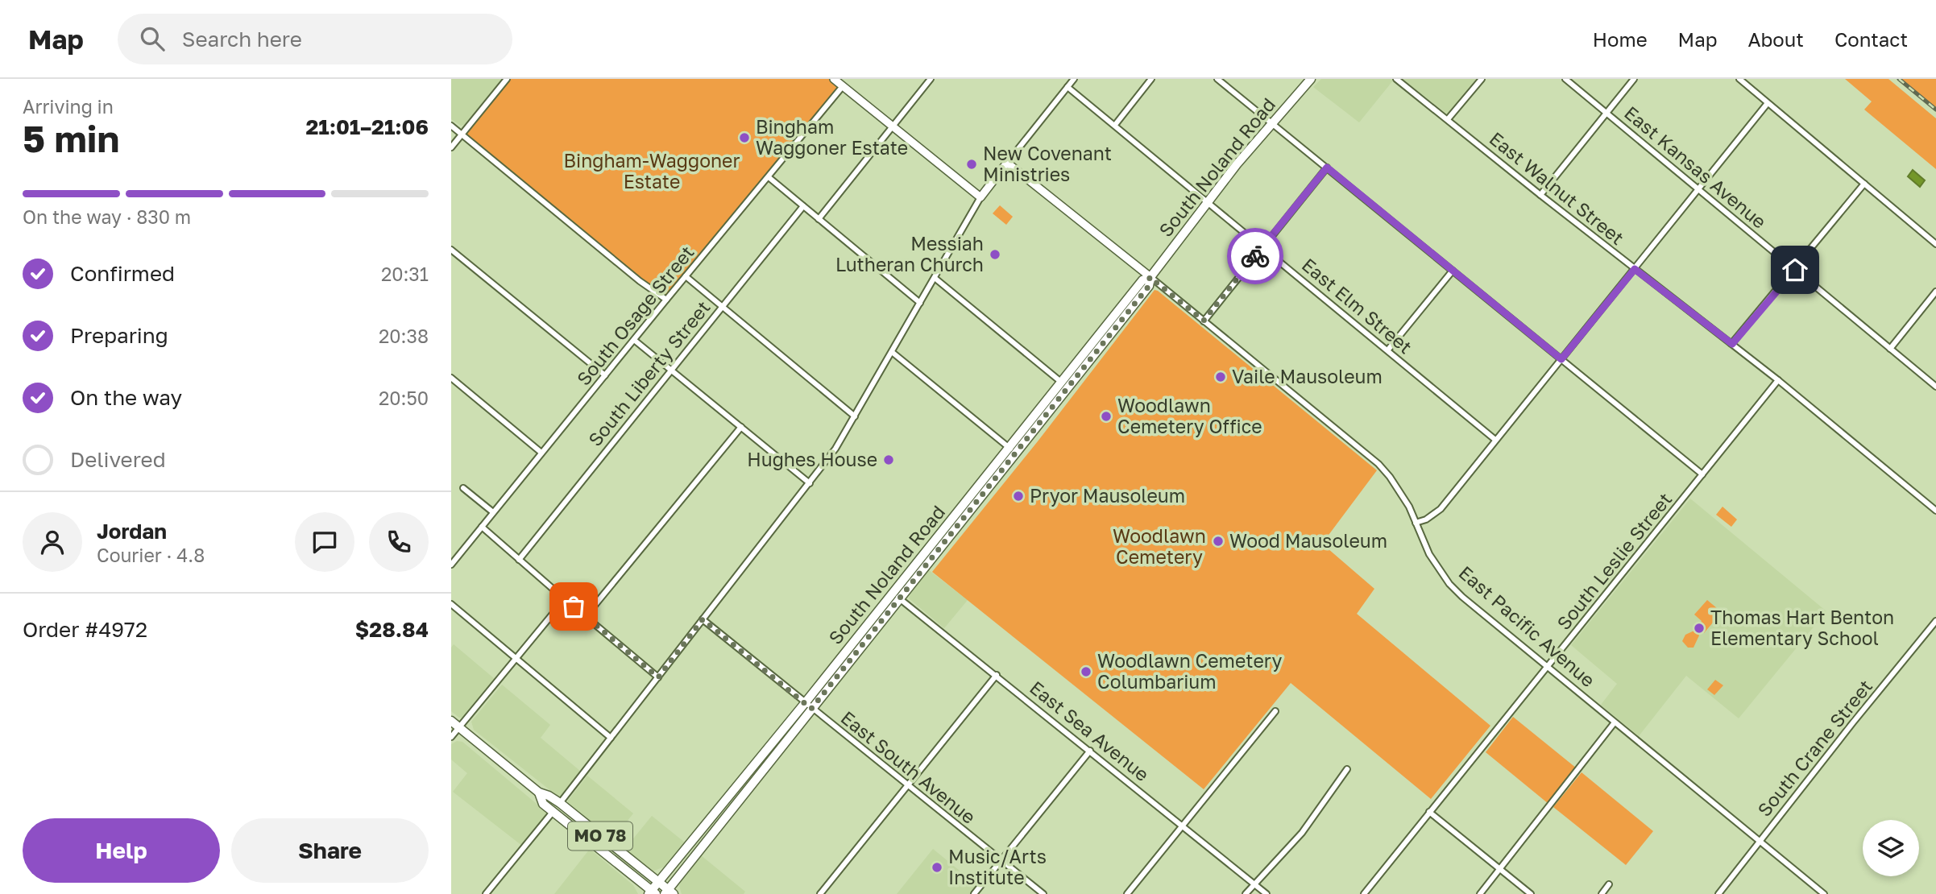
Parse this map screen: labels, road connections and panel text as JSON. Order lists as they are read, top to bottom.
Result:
{
  "streets": {
    "main road": ["South Noland Road", "MO 78"],
    "street": [
      "East Kansas Avenue",
      "East Walnut Street",
      "East Elm Street",
      "South Osage Street",
      "South Liberty Street",
      "South Leslie Street",
      "East Pacific Avenue",
      "East Sea Avenue",
      "South Crane Street",
      "East South Avenue"
    ]
  },
  "crossings": [
    ["South Noland Road", "East Elm Street"],
    ["South Noland Road", "East Pacific Avenue"],
    ["South Noland Road", "East Sea Avenue"],
    ["South Noland Road", "East South Avenue"],
    ["South Noland Road", "MO 78"],
    ["East Walnut Street", "South Leslie Street"],
    ["South Leslie Street", "East Pacific Avenue"],
    ["East Pacific Avenue", "South Crane Street"]
  ],
  "parks": ["Bingham-Waggoner Estate", "Woodlawn Cemetery"],
  "places": [
    "Bingham Waggoner Estate",
    "New Covenant Ministries",
    "Messiah Lutheran Church",
    "Vaile Mausoleum",
    "Woodlawn Cemetery Office",
    "Hughes House",
    "Pryor Mausoleum",
    "Wood Mausoleum",
    "Thomas Hart Benton Elementary School",
    "Woodlawn Cemetery Columbarium",
    "Music/Arts Institute"
  ],
  "page": {
    "header": "Map",
    "search": "Search here",
    "nav": [
      "Home",
      "Map",
      "About",
      "Contact"
    ],
    "heading": ["5 min", "Arriving in", "21:01–21:06"],
    "panel": [
      "Jordan",
      "Courier · 4.8",
      "Order #4972",
      "$28.84"
    ],
    "bar": "On the way · 830 m",
    "list": [
      ["Confirmed", "20:31"],
      ["Preparing", "20:38"],
      ["On the way", "20:50"],
      "Delivered"
    ],
    "buttons": ["Help", "Share"]
  }
}
